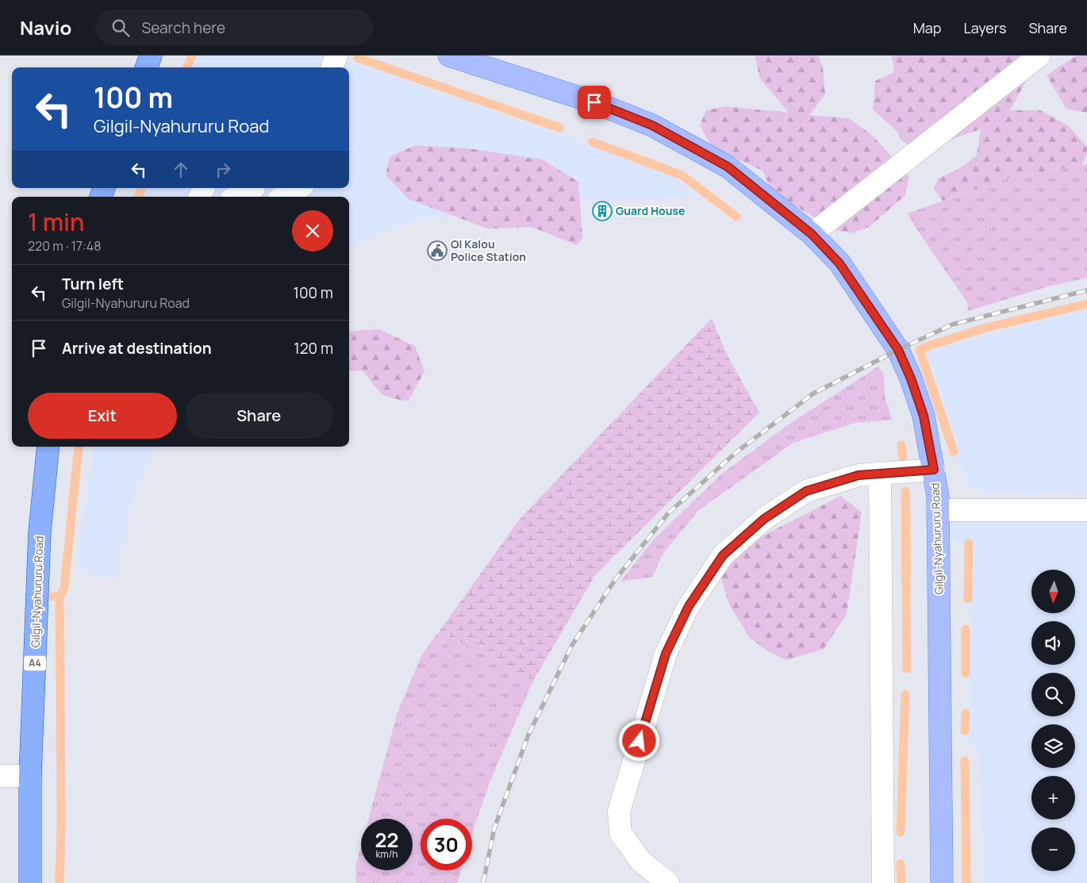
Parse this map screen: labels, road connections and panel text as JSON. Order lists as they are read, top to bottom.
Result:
{
  "streets": {
    "highway": ["Gilgil-Nyahururu Road", "A4"]
  },
  "places": {
    "building": ["Guard House"],
    "public building": ["Ol Kalou Police Station"]
  },
  "north": "bottom",
  "page": {
    "header": "Navio",
    "search": "Search here",
    "nav": ["Map", "Layers", "Share"],
    "turn": ["100 m", "Gilgil-Nyahururu Road"],
    "heading": ["1 min", "220 m · 17:48"],
    "list": [
      {
        "name": "Turn left",
        "note": "Gilgil-Nyahururu Road",
        "value": "100 m"
      },
      {
        "name": "Arrive at destination",
        "value": "120 m"
      }
    ],
    "buttons": ["Exit", "Share"],
    "map_buttons": ["+", "−"],
    "speed": "22 km/h",
    "limit": "30"
  }
}
